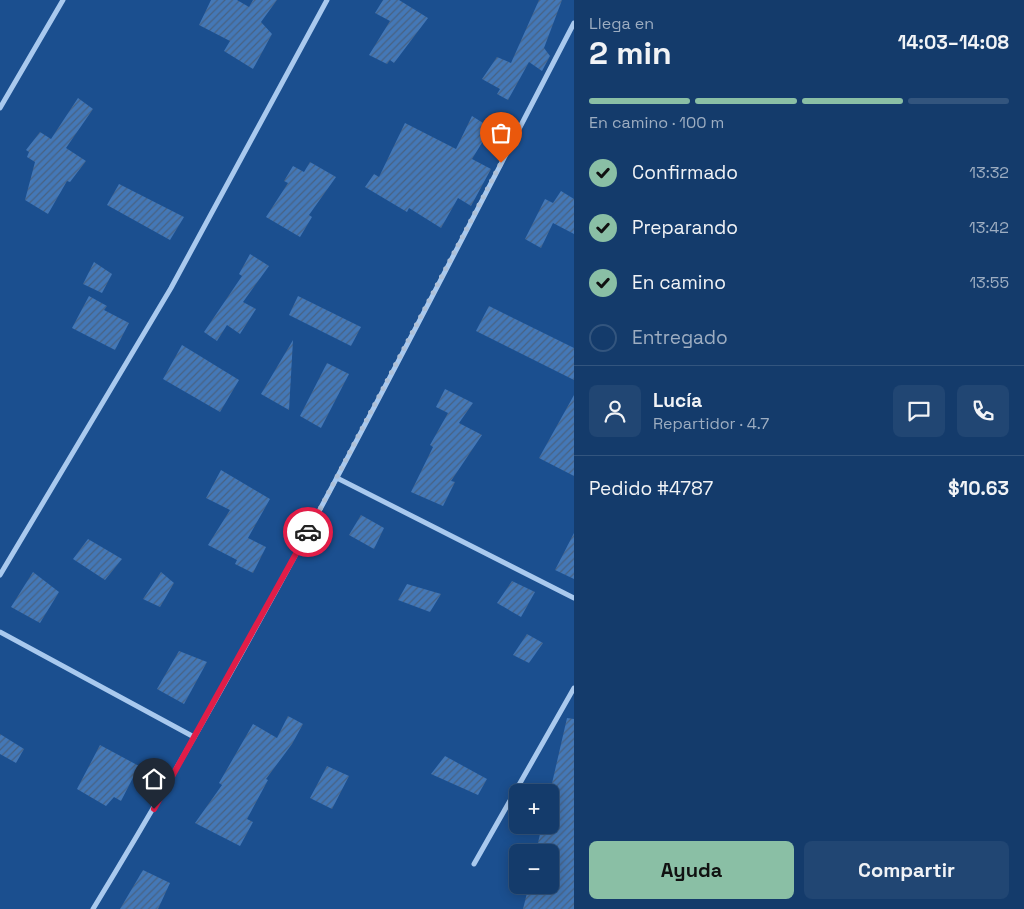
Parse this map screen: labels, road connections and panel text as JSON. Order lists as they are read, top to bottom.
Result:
{
  "page": {
    "heading": ["2 min", "Llega en", "14:03–14:08"],
    "panel": [
      "Lucía",
      "Repartidor · 4.7",
      "Pedido #4787",
      "$10.63"
    ],
    "bar": "En camino · 100 m",
    "list": [
      ["Confirmado", "13:32"],
      ["Preparando", "13:42"],
      ["En camino", "13:55"],
      "Entregado"
    ],
    "map_buttons": ["+", "−"],
    "buttons": ["Ayuda", "Compartir"]
  }
}
